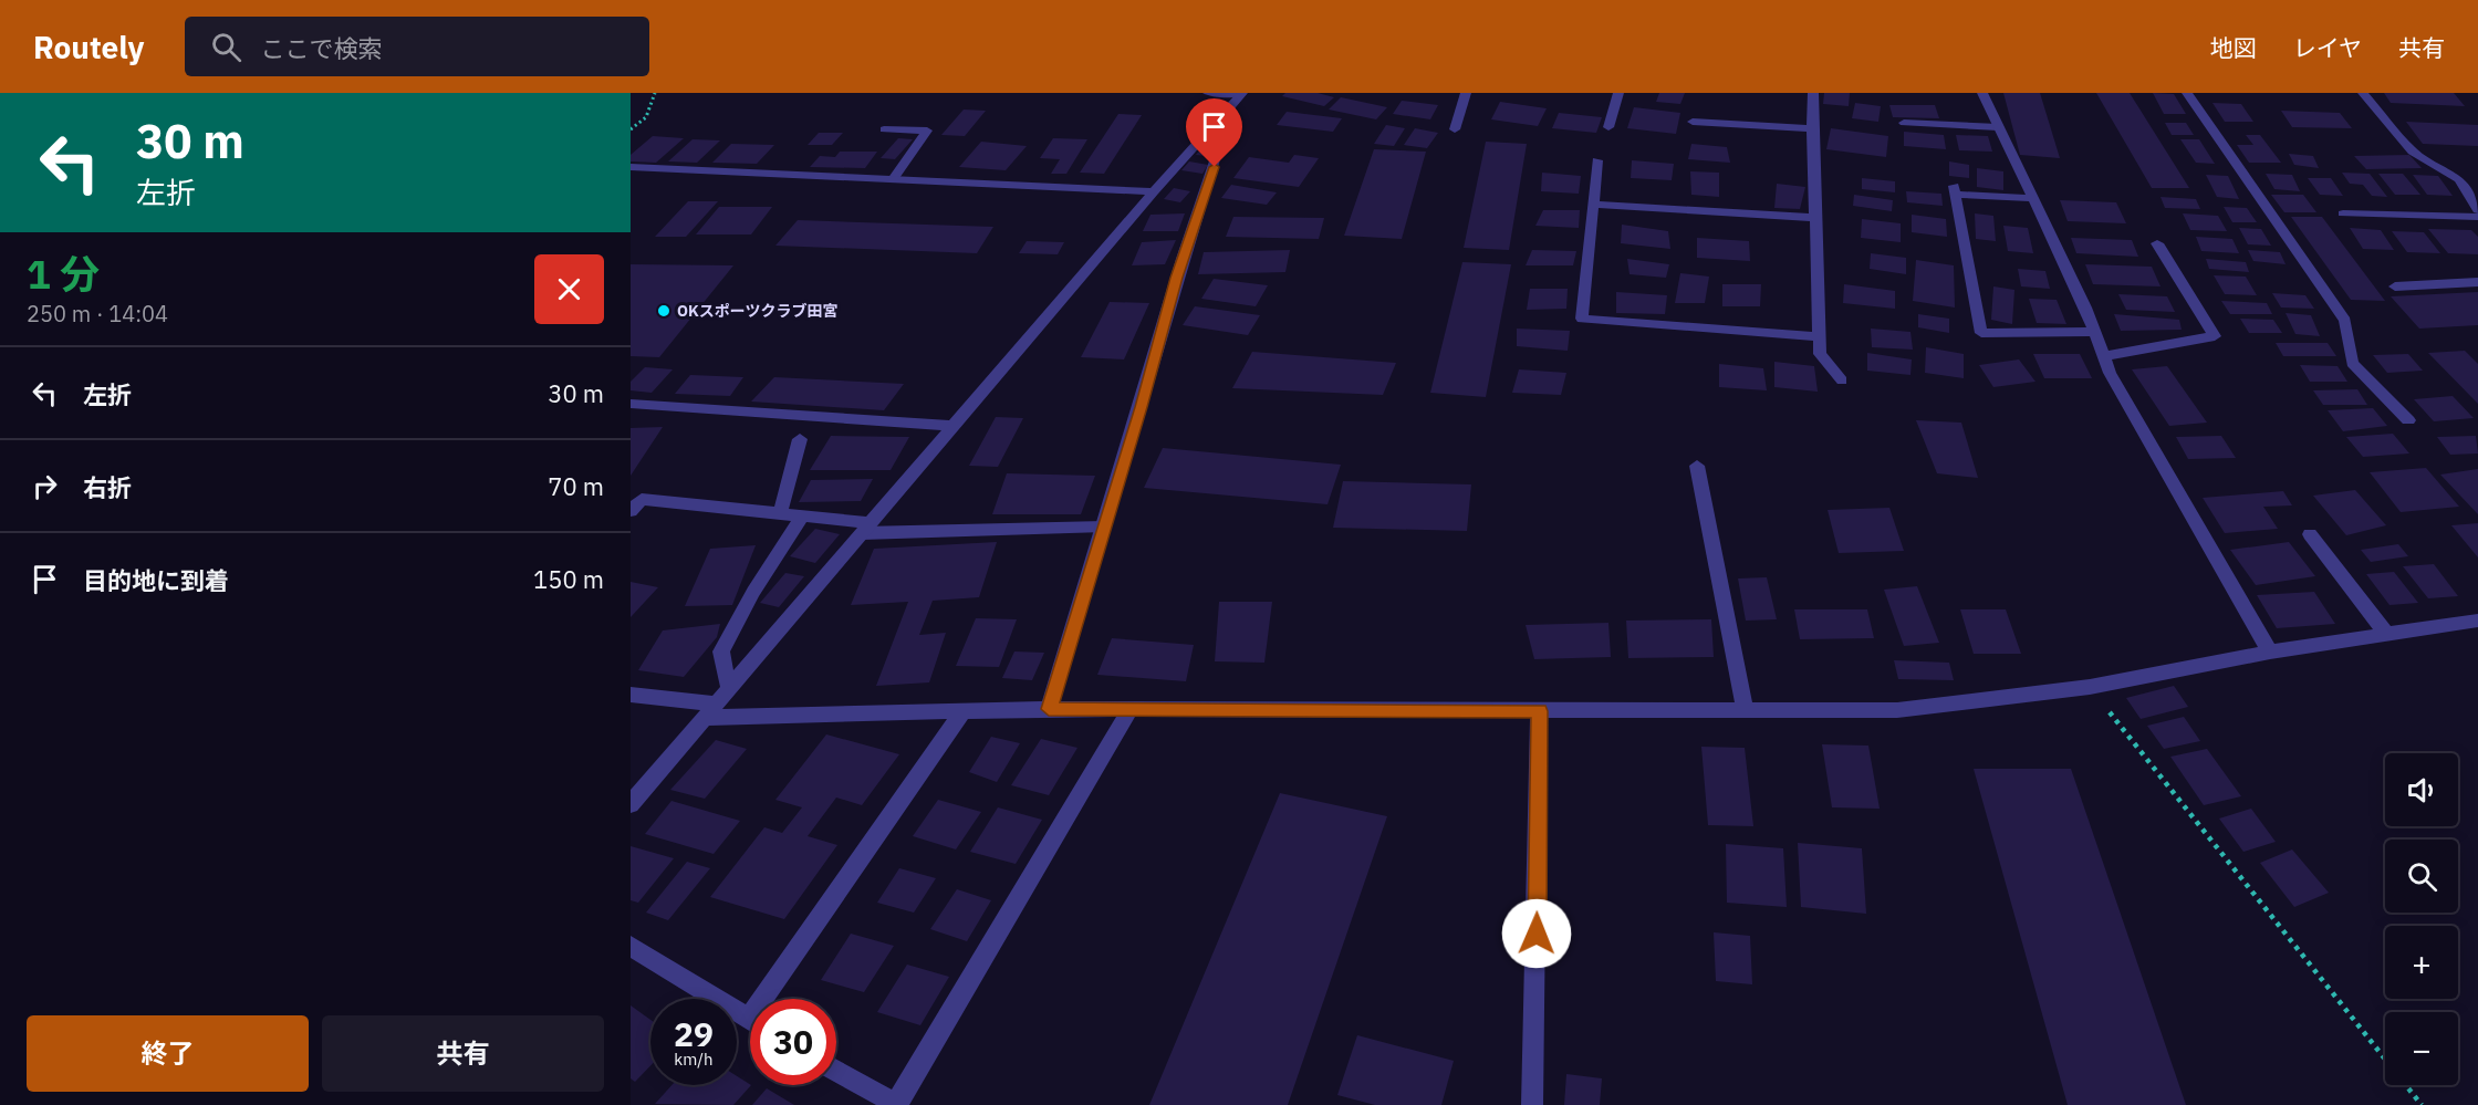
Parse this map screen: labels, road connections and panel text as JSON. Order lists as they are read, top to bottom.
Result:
{
  "places": ["OKスポーツクラブ田宮"],
  "page": {
    "header": "Routely",
    "search": "ここで検索",
    "nav": ["地図", "レイヤ", "共有"],
    "turn": ["30 m", "左折"],
    "heading": ["1 分", "250 m · 14:04"],
    "list": [
      {
        "name": "左折",
        "value": "30 m"
      },
      {
        "name": "右折",
        "value": "70 m"
      },
      {
        "name": "目的地に到着",
        "value": "150 m"
      }
    ],
    "map_buttons": ["+", "−"],
    "speed": "29 km/h",
    "limit": "30",
    "buttons": ["終了", "共有"]
  }
}
